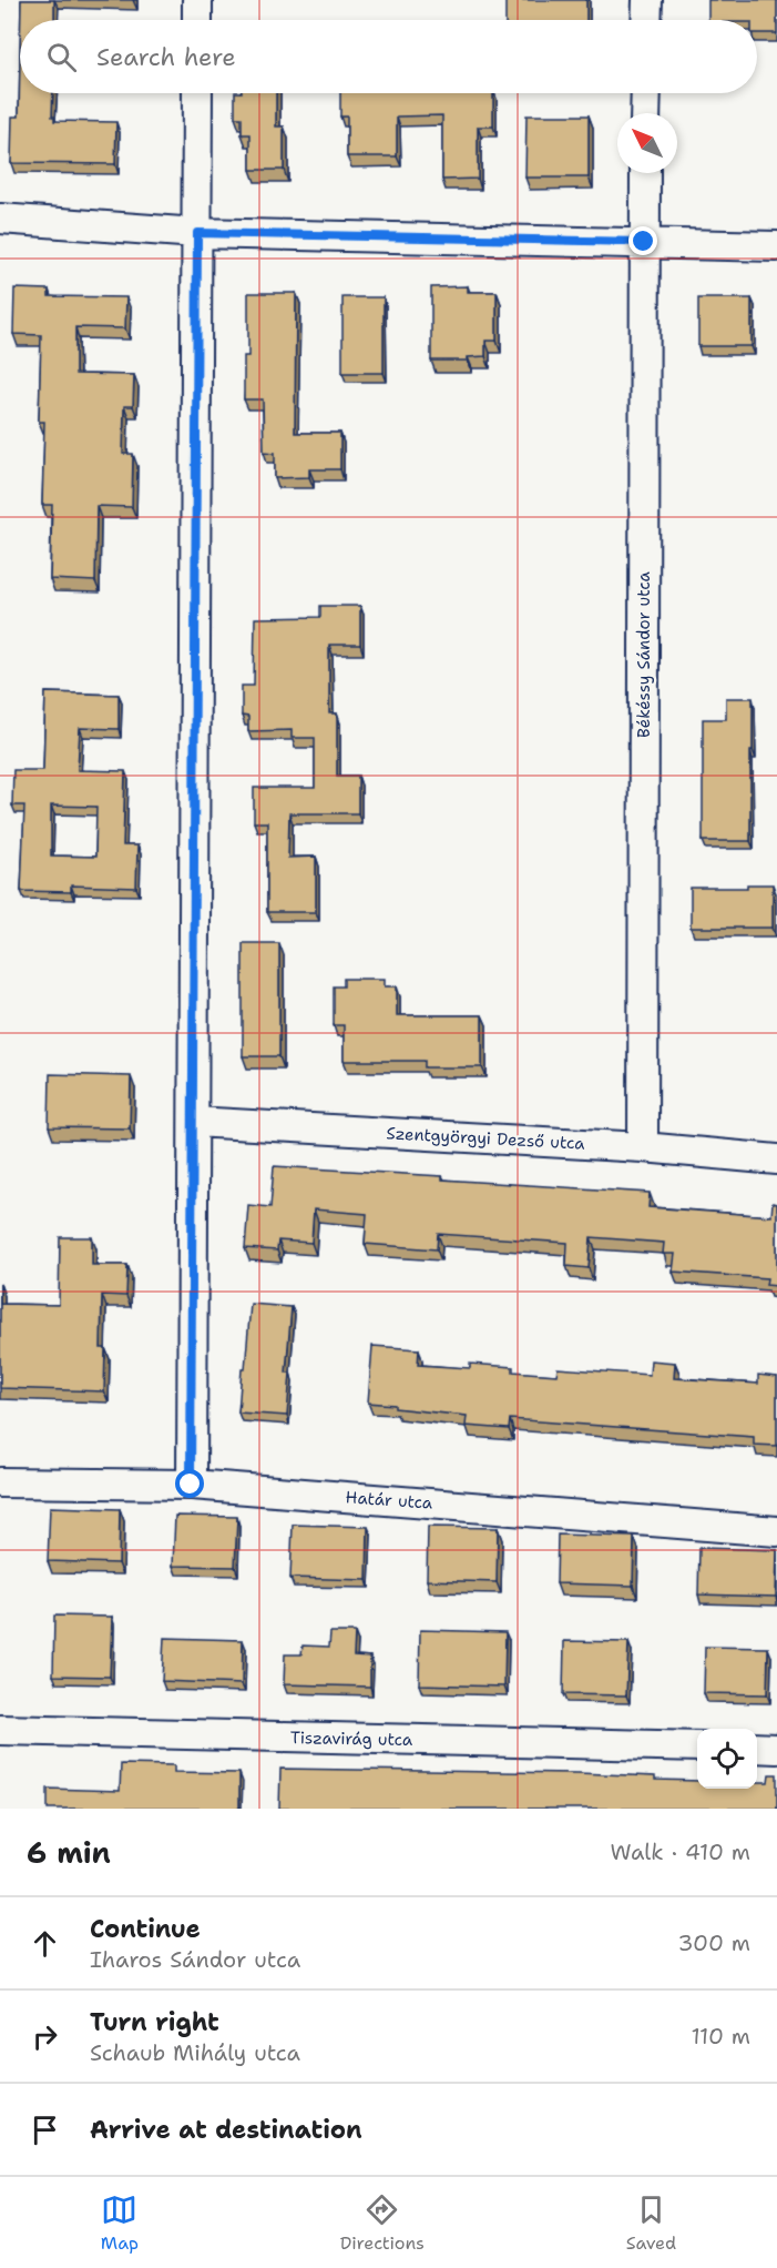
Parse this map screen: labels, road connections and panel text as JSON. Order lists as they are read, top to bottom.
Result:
{
  "streets": {
    "street": [
      "Békéssy Sándor utca",
      "Szentgyörgyi Dezső utca",
      "Határ utca",
      "Tiszavirág utca"
    ]
  },
  "crossings": [
    ["Békéssy Sándor utca", "Szentgyörgyi Dezső utca"]
  ],
  "north": "top left",
  "page": {
    "search": "Search here",
    "heading": ["6 min", "Walk · 410 m"],
    "list": [
      ["Continue", "Iharos Sándor utca", "300 m"],
      ["Turn right", "Schaub Mihály utca", "110 m"],
      "Arrive at destination"
    ],
    "nav": ["Map", "Directions", "Saved"]
  }
}
